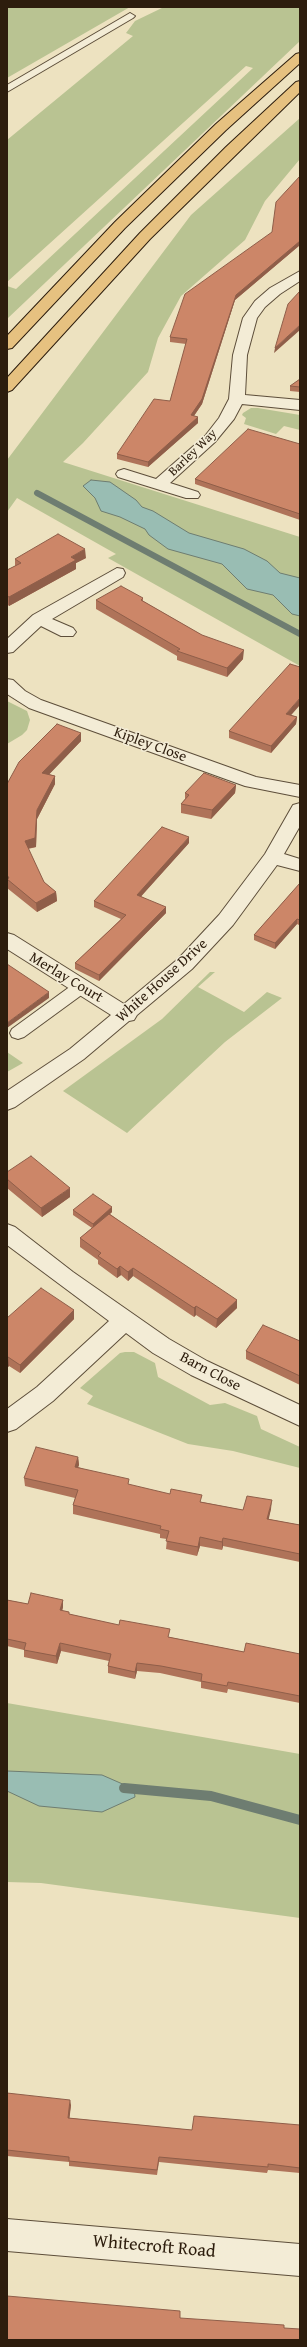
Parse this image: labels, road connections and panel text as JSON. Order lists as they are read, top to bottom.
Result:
{
  "streets": {
    "street": [
      "Barley Way",
      "Kipley Close",
      "Merlay Court",
      "White House Drive",
      "Barn Close",
      "Whitecroft Road"
    ]
  },
  "crossings": [
    ["Merlay Court", "White House Drive"]
  ]
}
